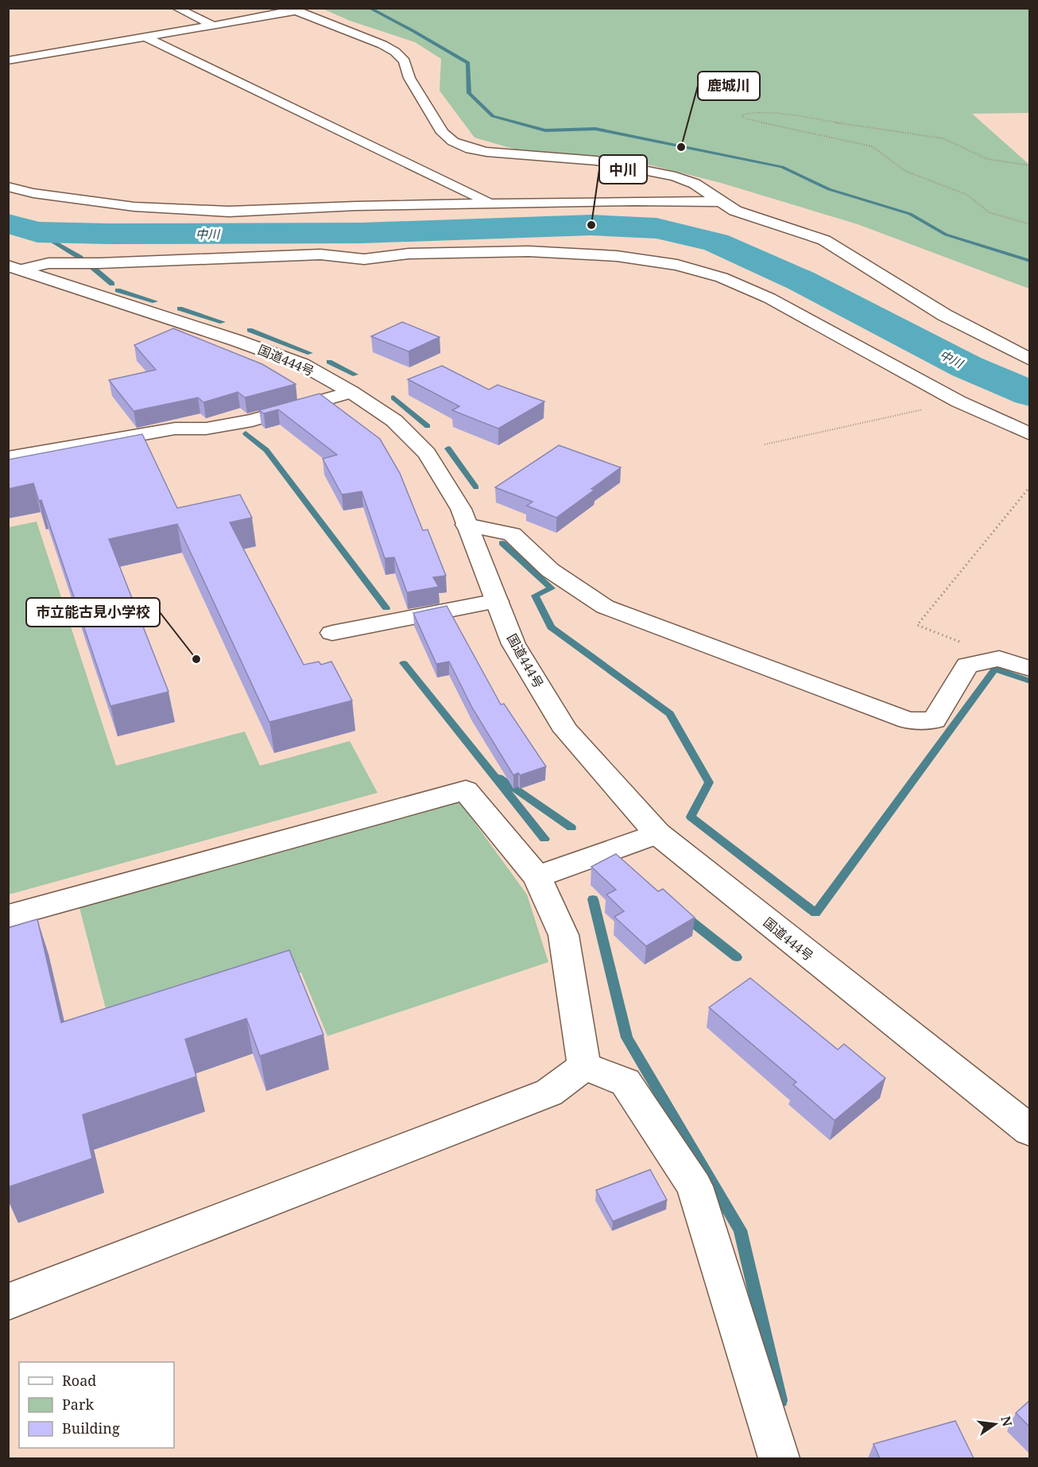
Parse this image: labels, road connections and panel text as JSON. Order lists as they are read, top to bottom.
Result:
{
  "streets": {
    "main road": ["国道444号"]
  },
  "water": ["中川"],
  "places": ["鹿城川", "中川", "市立能古見小学校"],
  "legend": ["Road", "Park", "Building"],
  "north": "right"
}
